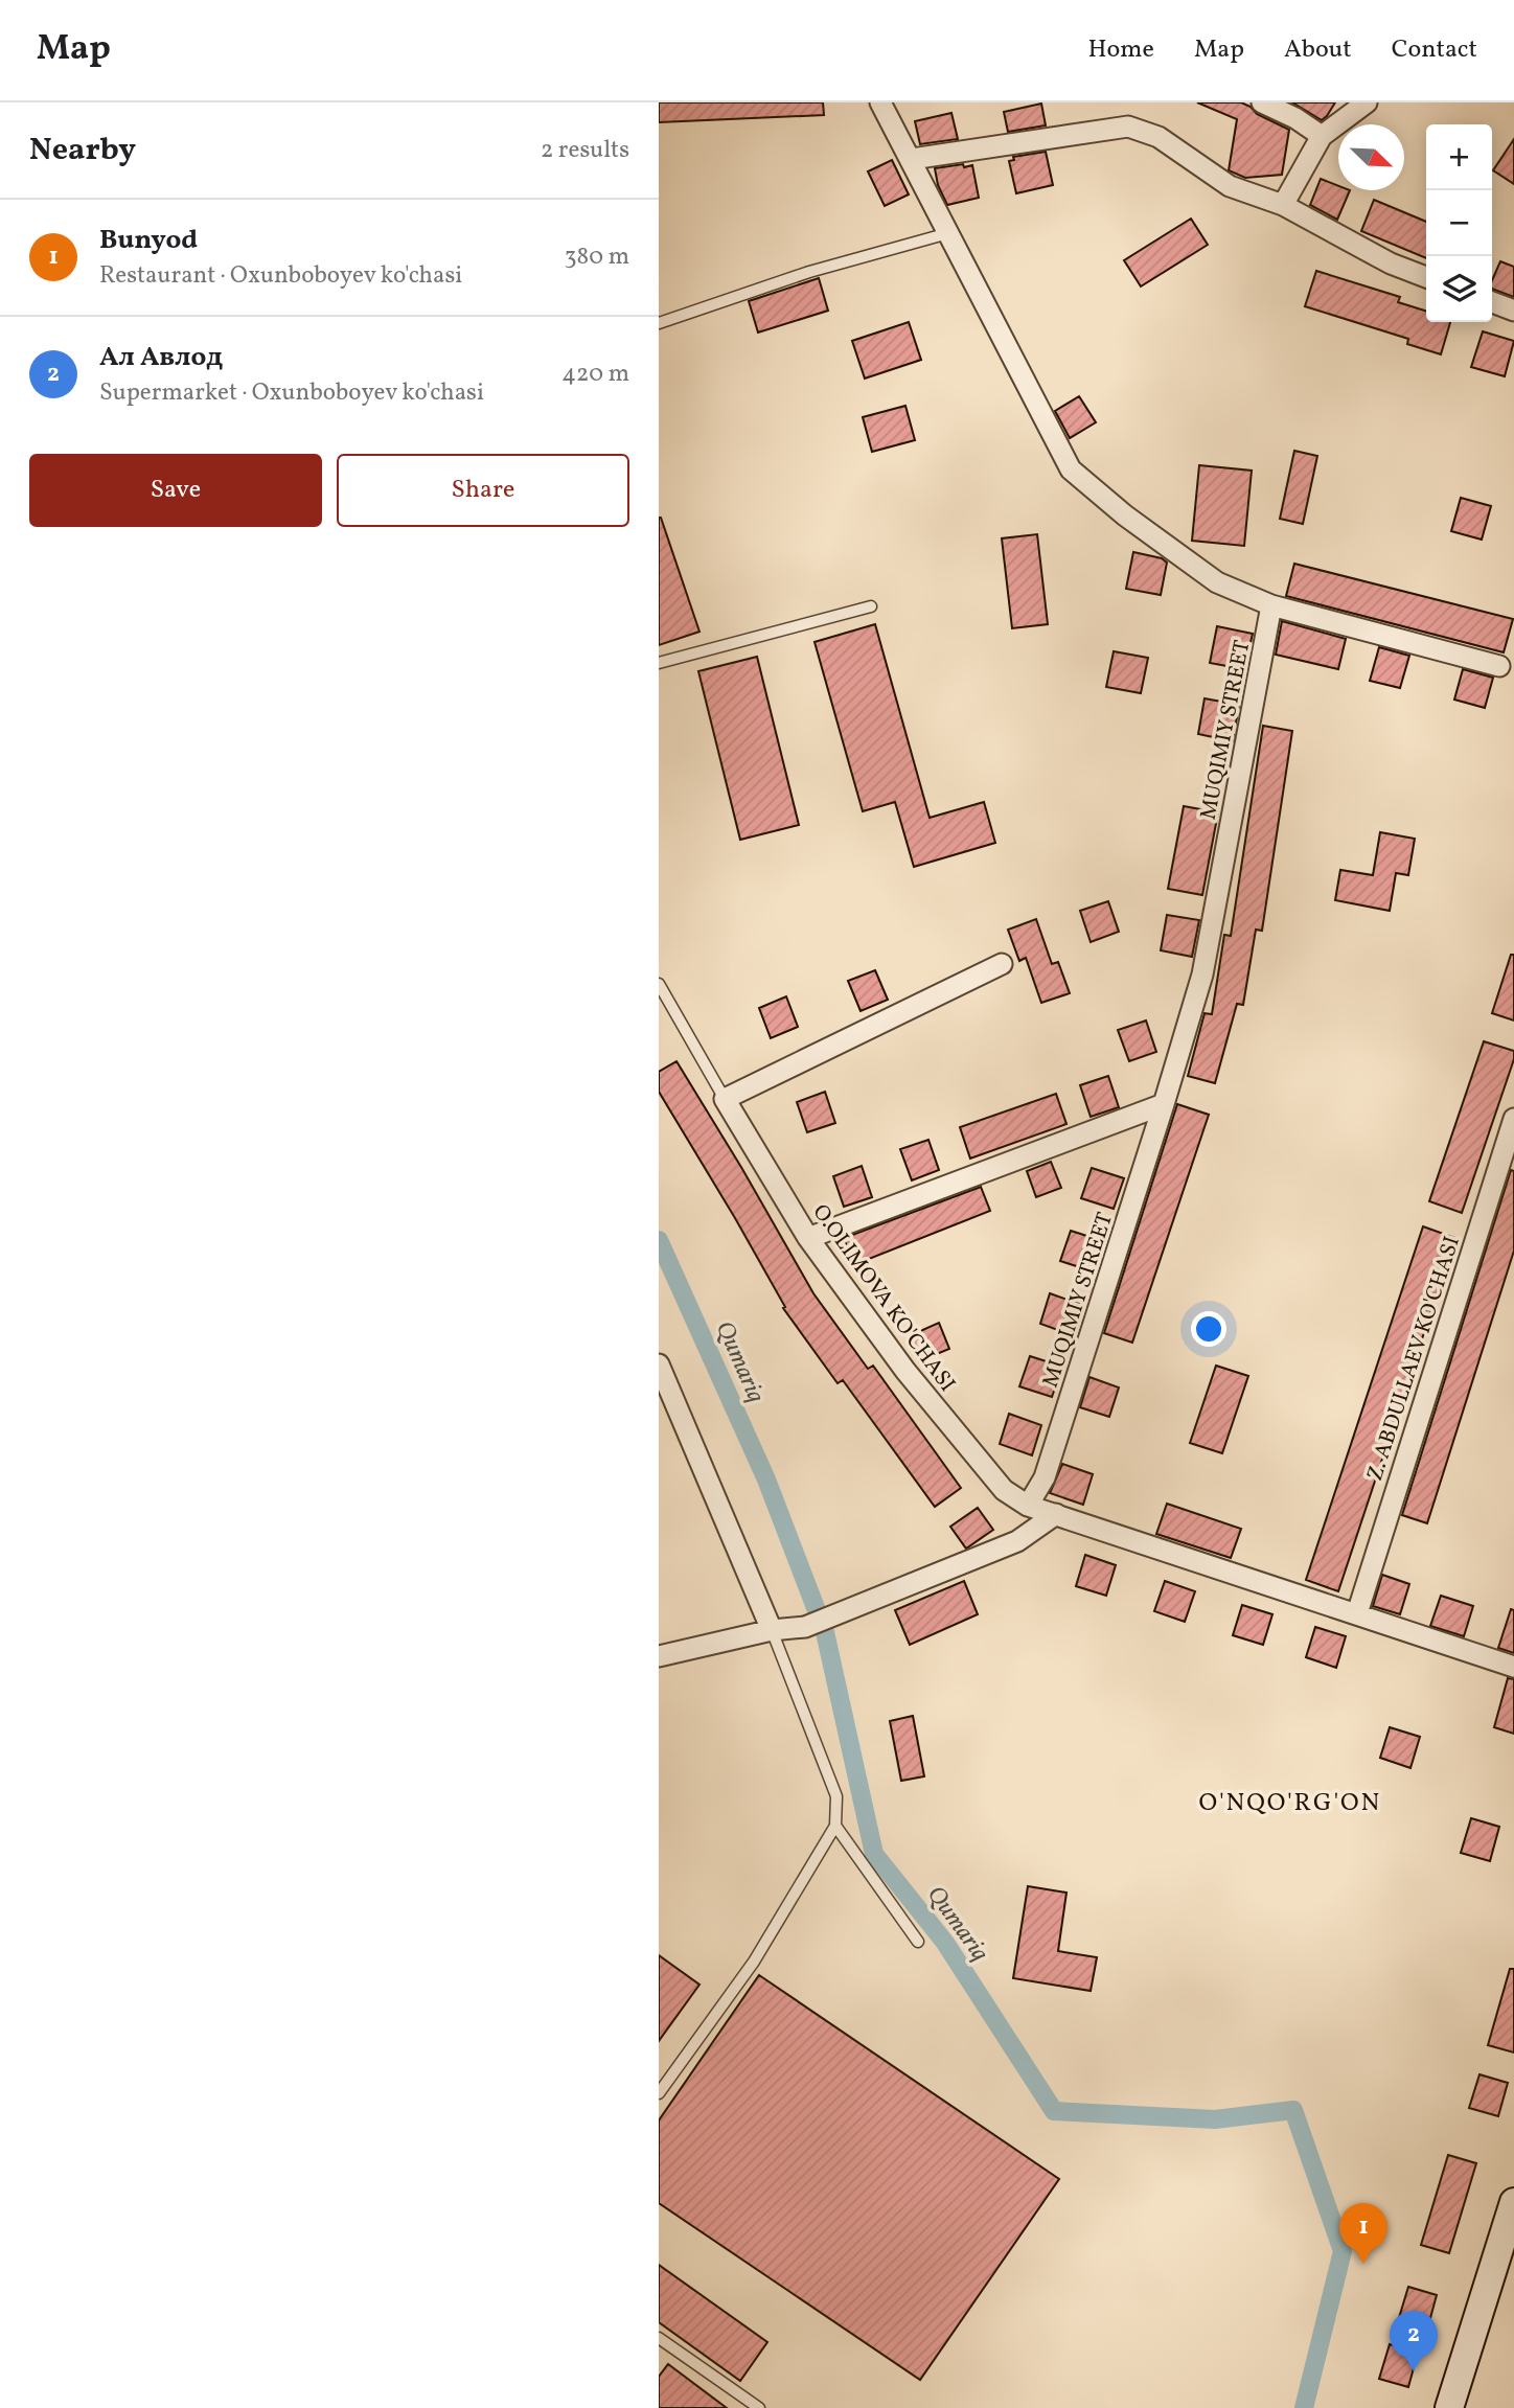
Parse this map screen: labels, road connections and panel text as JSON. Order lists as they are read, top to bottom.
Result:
{
  "streets": {
    "street": ["MUQIMIY STREET", "O.OLIMOVA KO'CHASI", "Z. ABDULLAEV KO'CHASI"]
  },
  "crossings": [
    ["MUQIMIY STREET", "O.OLIMOVA KO'CHASI"]
  ],
  "districts": ["O'NQO'RG'ON"],
  "water": ["Qumariq"],
  "north": "bottom right",
  "page": {
    "header": "Map",
    "nav": [
      "Home",
      "Map",
      "About",
      "Contact"
    ],
    "heading": ["Nearby", "2 results"],
    "map_buttons": ["+", "−"],
    "list": [
      {
        "mark": "1",
        "name": "Bunyod",
        "note": "Restaurant · Oxunboboyev ko'chasi",
        "value": "380 m"
      },
      {
        "mark": "2",
        "name": "Ал Авлод",
        "note": "Supermarket · Oxunboboyev ko'chasi",
        "value": "420 m"
      }
    ],
    "buttons": ["Save", "Share"],
    "pins": ["1", "2"]
  }
}
